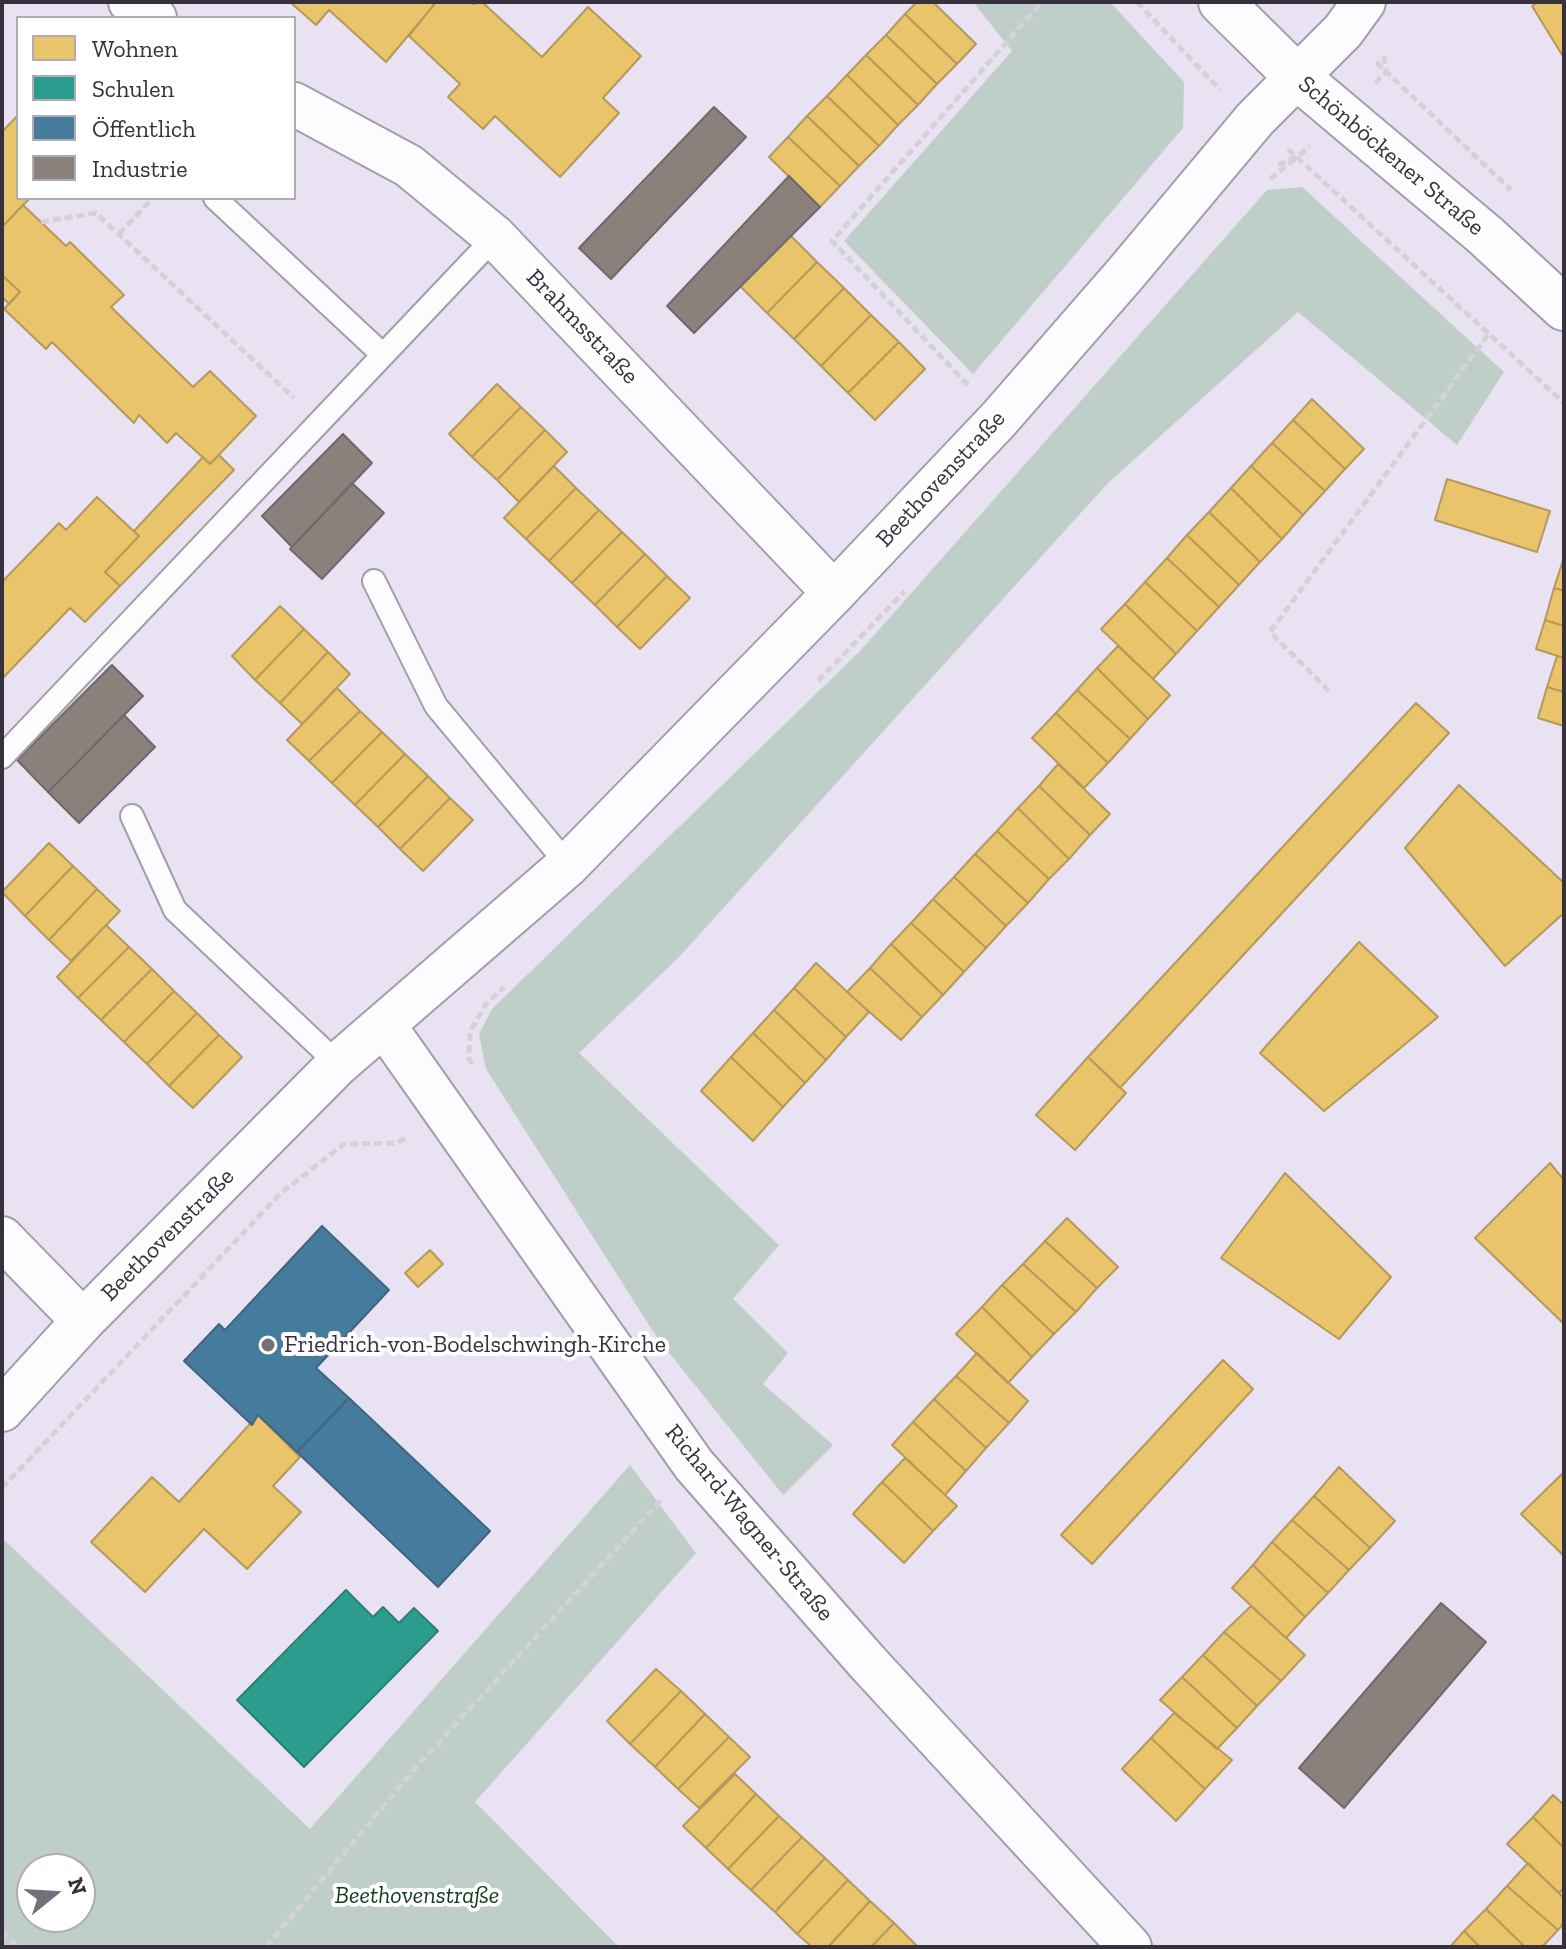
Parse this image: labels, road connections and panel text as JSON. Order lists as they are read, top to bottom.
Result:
{
  "streets": {
    "main road": ["Schönböckener Straße"],
    "street": ["Brahmsstraße", "Beethovenstraße", "Richard-Wagner-Straße"]
  },
  "crossings": [
    ["Schönböckener Straße", "Beethovenstraße"],
    ["Brahmsstraße", "Beethovenstraße"],
    ["Beethovenstraße", "Richard-Wagner-Straße"]
  ],
  "parks": ["Beethovenstraße"],
  "places": ["Friedrich-von-Bodelschwingh-Kirche"],
  "legend": [
    "Wohnen",
    "Schulen",
    "Öffentlich",
    "Industrie"
  ],
  "north": "right"
}
